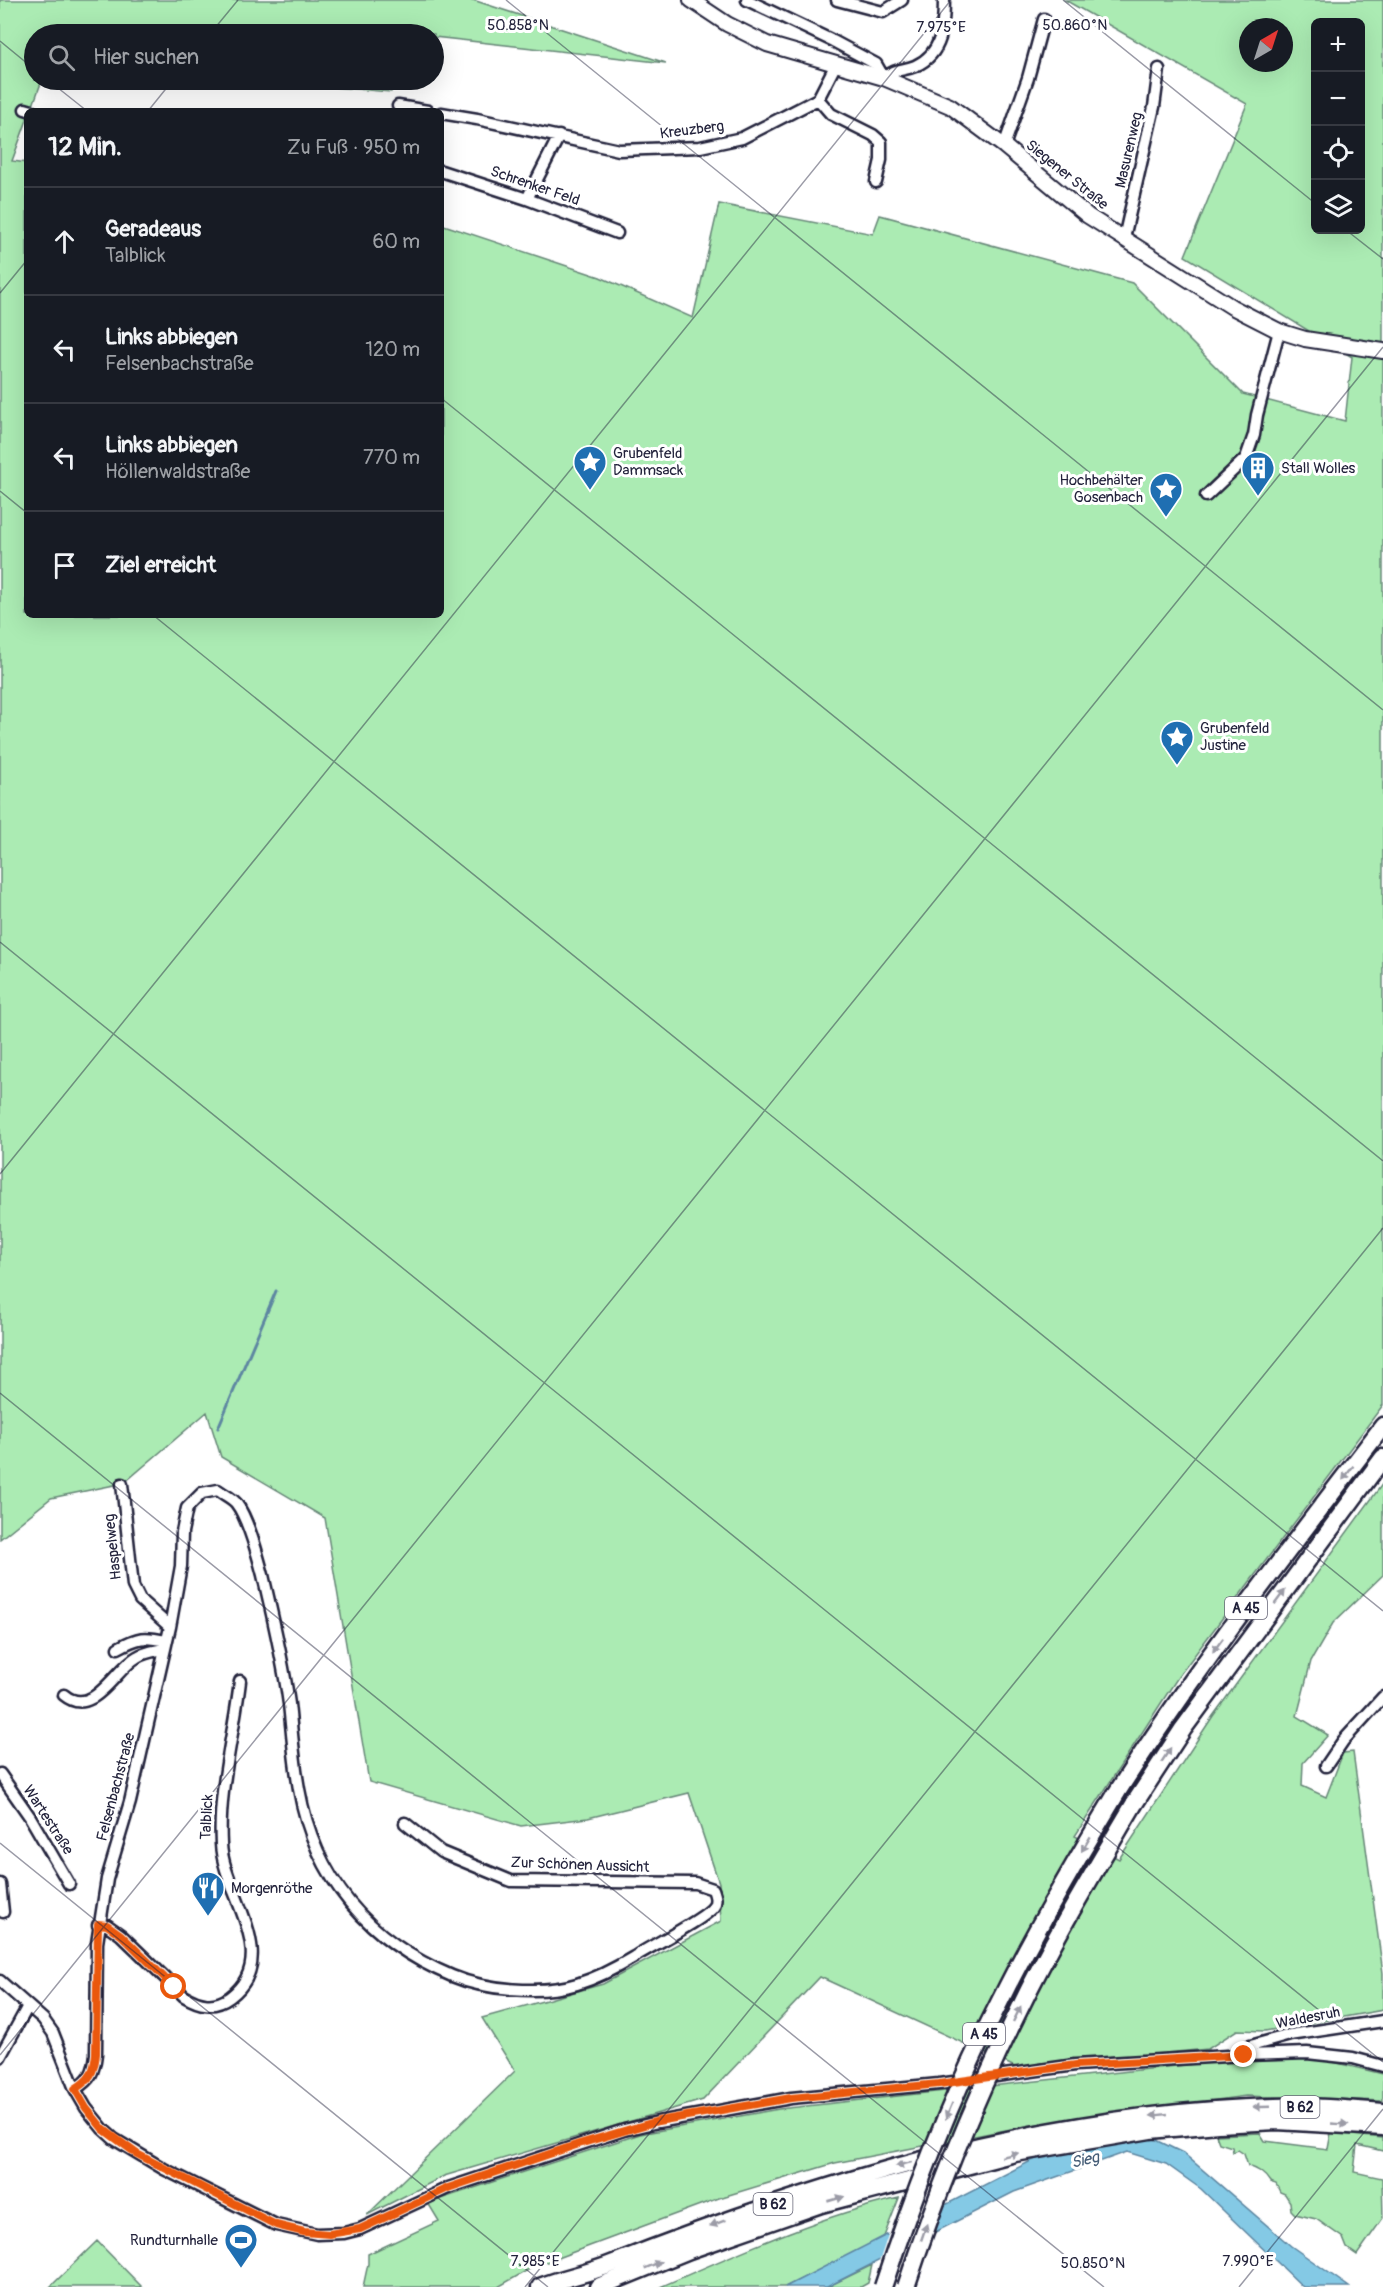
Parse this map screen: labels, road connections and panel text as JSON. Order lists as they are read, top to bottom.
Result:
{
  "streets": {
    "highway": ["A 45", "B 62"],
    "main road": ["Siegener Straße"],
    "street": [
      "Kreuzberg",
      "Masurenweg",
      "Schrenker Feld",
      "Haspelweg",
      "Felsenbachstraße",
      "Talblick",
      "Wartestraße",
      "Zur Schönen Aussicht",
      "Waldesruh"
    ]
  },
  "crossings": [
    ["Masurenweg", "Siegener Straße"],
    ["Haspelweg", "Felsenbachstraße"],
    ["Felsenbachstraße", "Talblick"],
    ["Felsenbachstraße", "Zur Schönen Aussicht"]
  ],
  "water": ["Sieg"],
  "places": {
    "place": ["Grubenfeld Dammsack", "Hochbehälter Gosenbach", "Grubenfeld Justine"],
    "building": ["Stall Wolles"],
    "restaurant": ["Morgenröthe"],
    "sports": ["Rundturnhalle"]
  },
  "north": "top right",
  "page": {
    "map_buttons": ["+", "−"],
    "search": "Hier suchen",
    "heading": ["12 Min.", "Zu Fuß · 950 m"],
    "list": [
      ["Geradeaus", "Talblick", "60 m"],
      ["Links abbiegen", "Felsenbachstraße", "120 m"],
      ["Links abbiegen", "Höllenwaldstraße", "770 m"],
      "Ziel erreicht"
    ]
  },
  "coordinates": [
    "50.858°N",
    "50.860°N",
    "7.975°E",
    "7.985°E",
    "7.990°E",
    "50.850°N"
  ]
}
